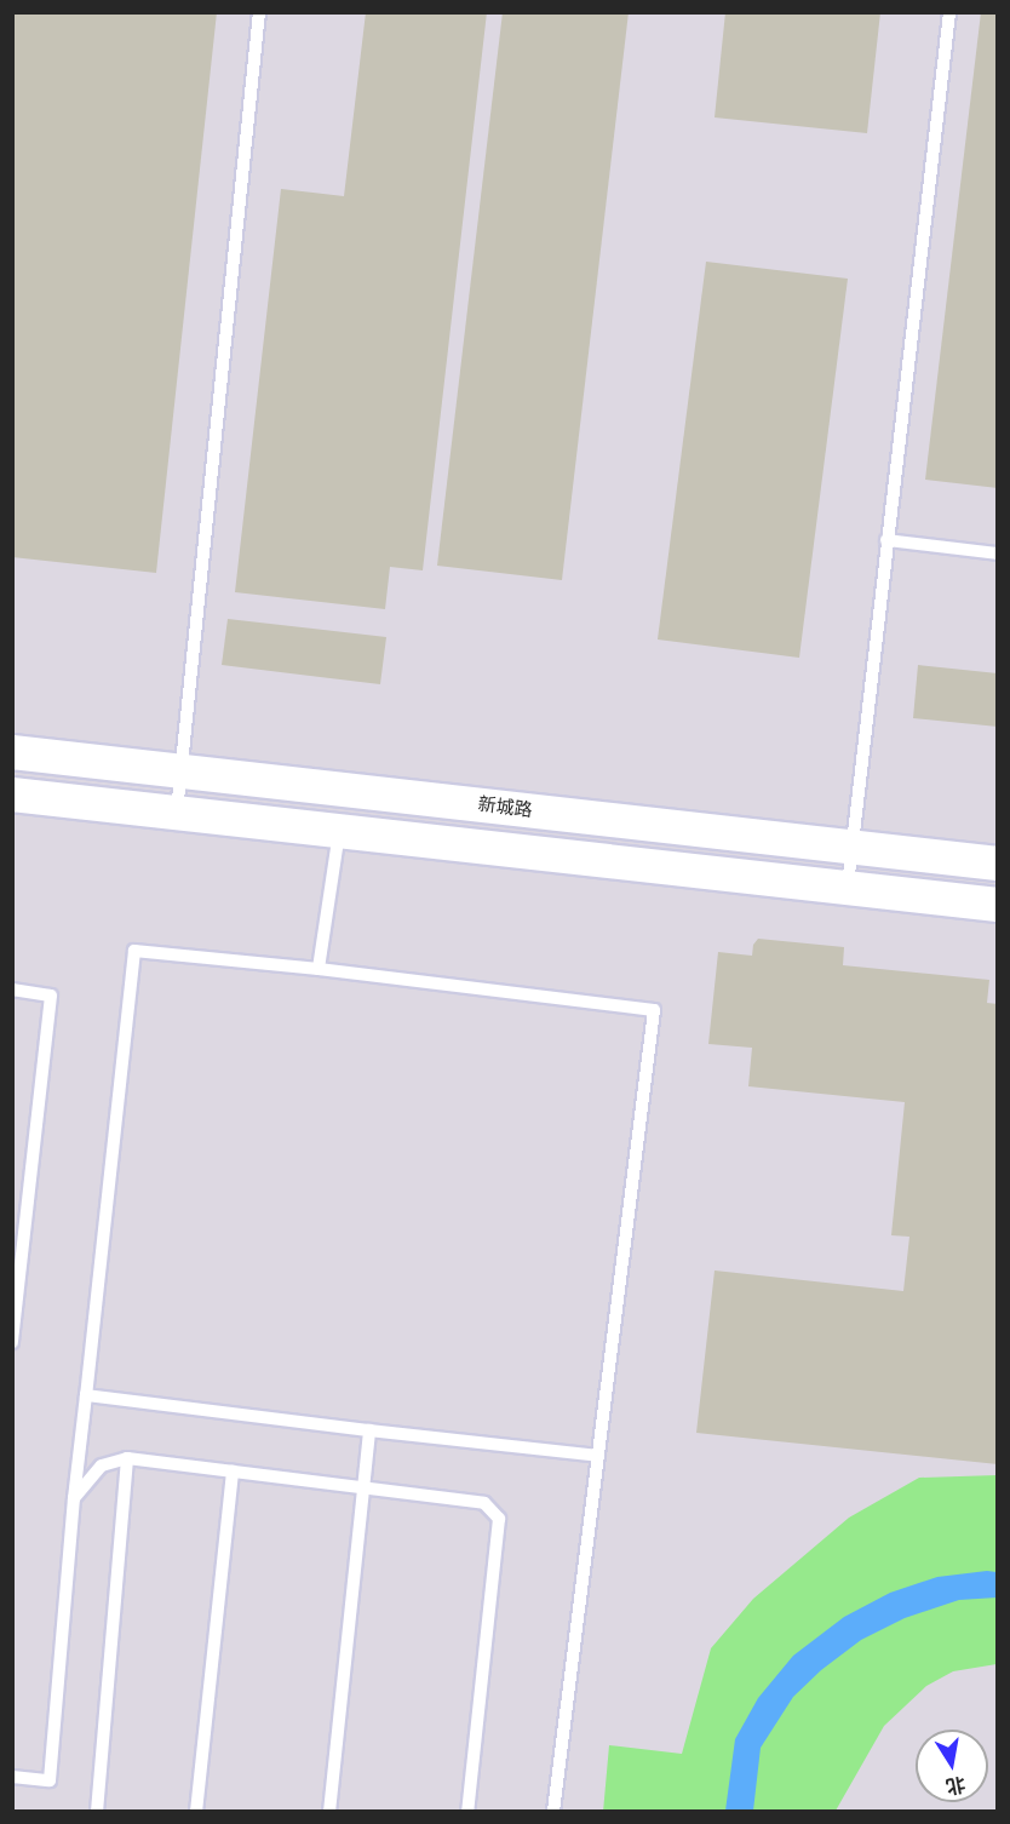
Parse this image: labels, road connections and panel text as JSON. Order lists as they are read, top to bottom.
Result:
{
  "streets": {
    "street": ["新城路"]
  },
  "north": "bottom"
}
